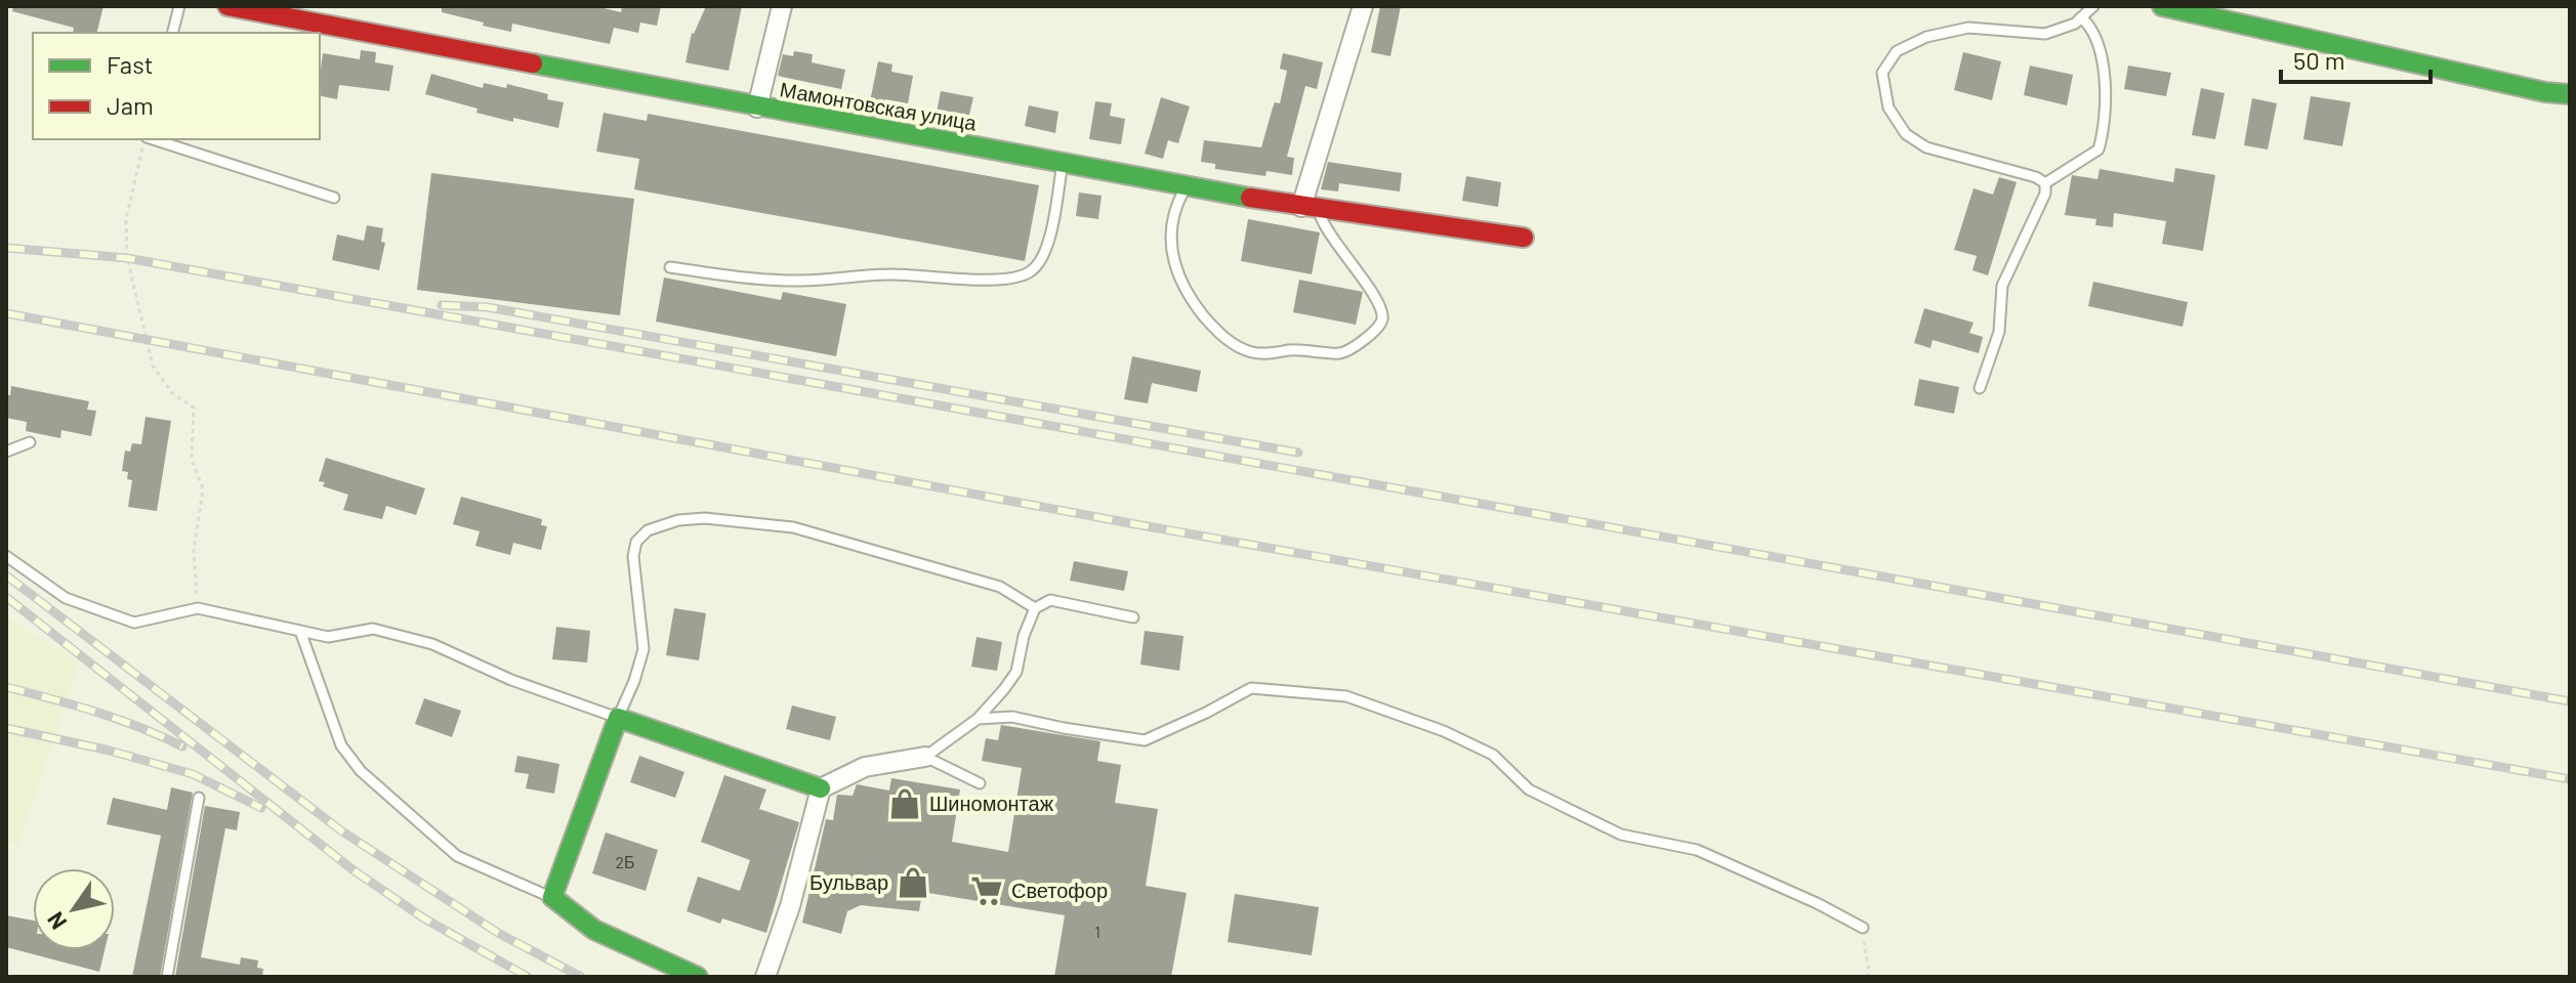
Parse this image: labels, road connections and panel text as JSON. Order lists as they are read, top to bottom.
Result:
{
  "streets": {
    "street": ["Мамонтовская улица"]
  },
  "places": {
    "shop": ["Шиномонтаж", "Бульвар"],
    "supermarket": ["Светофор"]
  },
  "house_numbers": ["2Б", "1"],
  "legend": ["Fast", "Jam"],
  "scale_bar": "50 m",
  "north": "bottom left"
}
